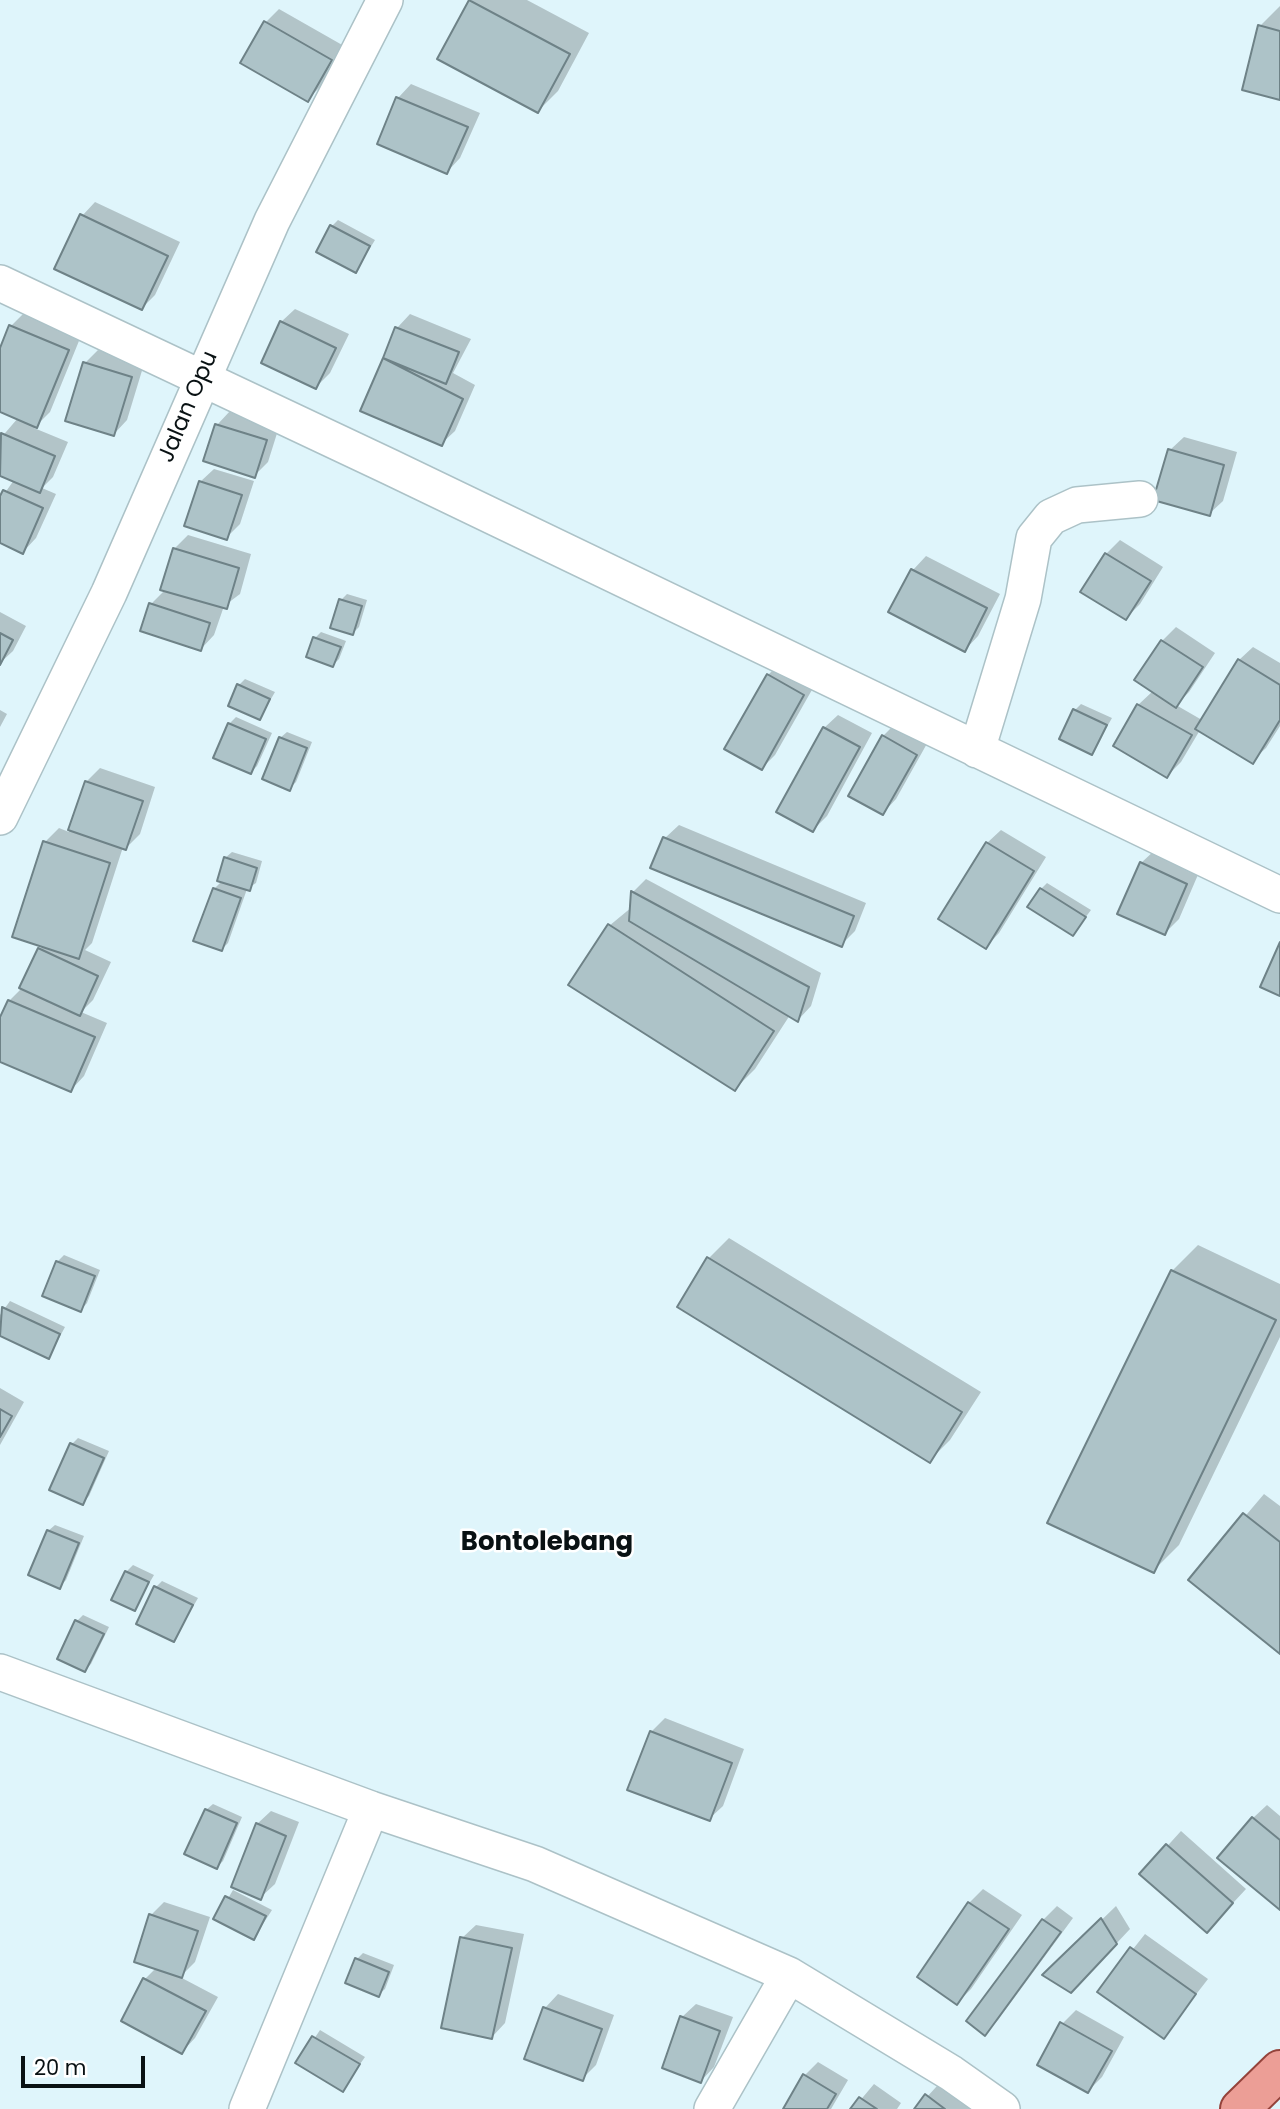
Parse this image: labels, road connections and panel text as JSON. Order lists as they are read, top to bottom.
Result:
{
  "streets": {
    "street": ["Jalan Opu"]
  },
  "districts": ["Bontolebang"],
  "scale_bar": "20 m"
}
